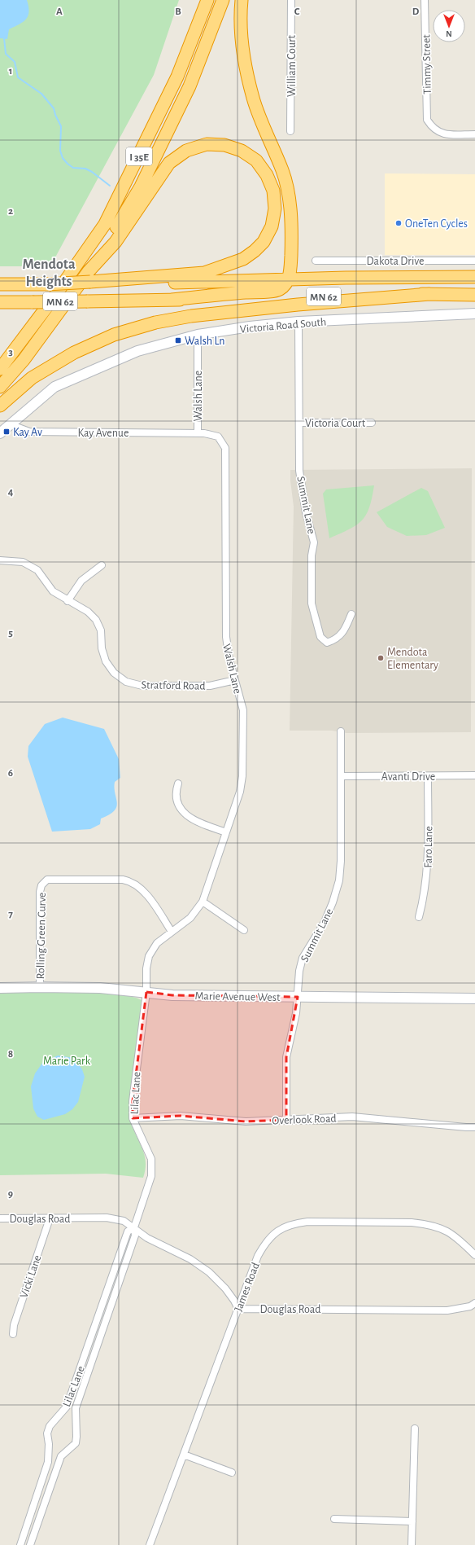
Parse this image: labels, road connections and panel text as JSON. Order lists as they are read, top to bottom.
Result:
{
  "streets": {
    "highway": ["I 35E", "MN 62"],
    "street": [
      "Timmy Street",
      "William Court",
      "Dakota Drive",
      "Victoria Road South",
      "Walsh Lane",
      "Victoria Court",
      "Kay Avenue",
      "Summit Lane",
      "Stratford Road",
      "Avanti Drive",
      "Faro Lane",
      "Rolling Green Curve",
      "Marie Avenue West",
      "Lilac Lane",
      "Overlook Road",
      "Douglas Road",
      "Vicki Lane",
      "James Road"
    ]
  },
  "crossings": [
    ["Victoria Road South", "Walsh Lane"],
    ["Victoria Road South", "Kay Avenue"],
    ["Victoria Road South", "Summit Lane"],
    ["Walsh Lane", "Kay Avenue"],
    ["Walsh Lane", "Stratford Road"],
    ["Walsh Lane", "Rolling Green Curve"],
    ["Walsh Lane", "Marie Avenue West"],
    ["Walsh Lane", "Lilac Lane"],
    ["Victoria Court", "Summit Lane"],
    ["Summit Lane", "Avanti Drive"],
    ["Summit Lane", "Marie Avenue West"],
    ["Summit Lane", "Overlook Road"],
    ["Avanti Drive", "Faro Lane"],
    ["Rolling Green Curve", "Marie Avenue West"],
    ["Marie Avenue West", "Lilac Lane"],
    ["Lilac Lane", "Overlook Road"],
    ["Lilac Lane", "Douglas Road"],
    ["Douglas Road", "Vicki Lane"],
    ["Douglas Road", "James Road"]
  ],
  "districts": ["Mendota Heights"],
  "parks": ["Marie Park"],
  "places": {
    "other": ["OneTen Cycles", "Mendota Elementary"],
    "transit": ["Walsh Ln", "Kay Av"]
  },
  "north": "bottom",
  "grid": {
    "columns": [
      "A",
      "B",
      "C",
      "D"
    ],
    "rows": [
      "1",
      "2",
      "3",
      "4",
      "5",
      "6",
      "7",
      "8",
      "9"
    ]
  }
}
